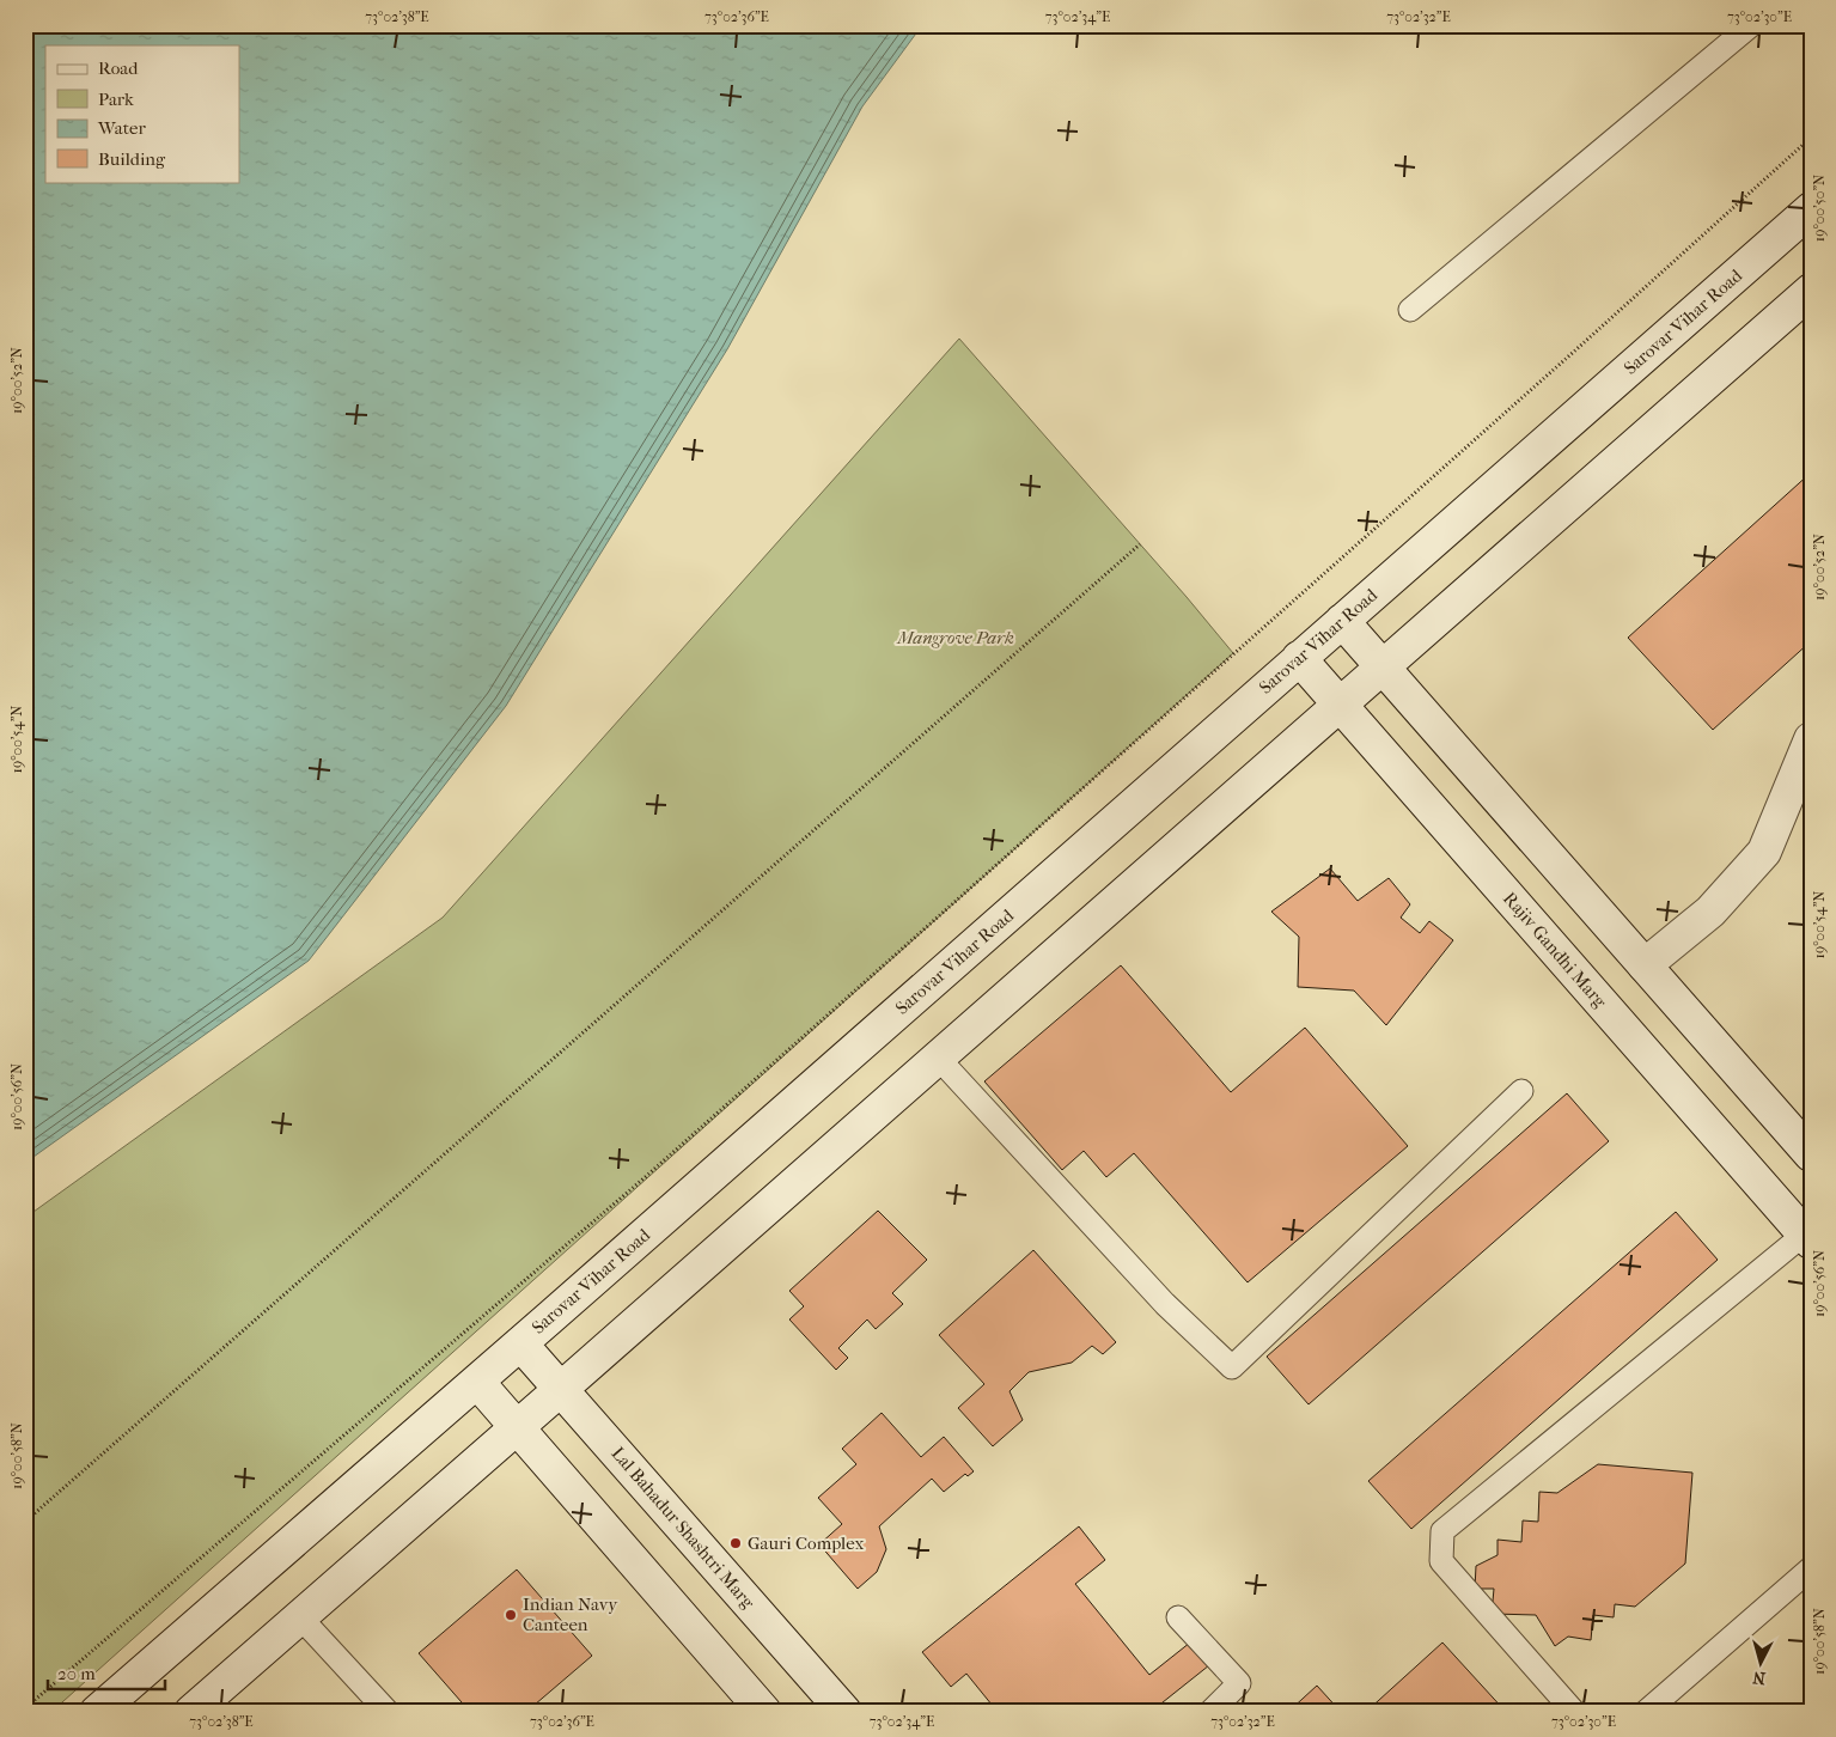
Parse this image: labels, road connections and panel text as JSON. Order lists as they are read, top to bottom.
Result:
{
  "streets": {
    "street": ["Sarovar Vihar Road", "Rajiv Gandhi Marg", "Lal Bahadur Shashtri Marg"]
  },
  "crossings": [
    ["Sarovar Vihar Road", "Rajiv Gandhi Marg"],
    ["Sarovar Vihar Road", "Lal Bahadur Shashtri Marg"]
  ],
  "parks": ["Mangrove Park"],
  "places": ["Gauri Complex", "Indian Navy Canteen"],
  "legend": [
    "Road",
    "Park",
    "Water",
    "Building"
  ],
  "scale_bar": "20 m",
  "north": "bottom",
  "coordinates": [
    "73°02'38\"E",
    "73°02'36\"E",
    "73°02'34\"E",
    "73°02'32\"E",
    "73°02'30\"E",
    "19°00'50\"N",
    "19°00'52\"N",
    "19°00'54\"N",
    "19°00'56\"N",
    "19°00'58\"N"
  ]
}
